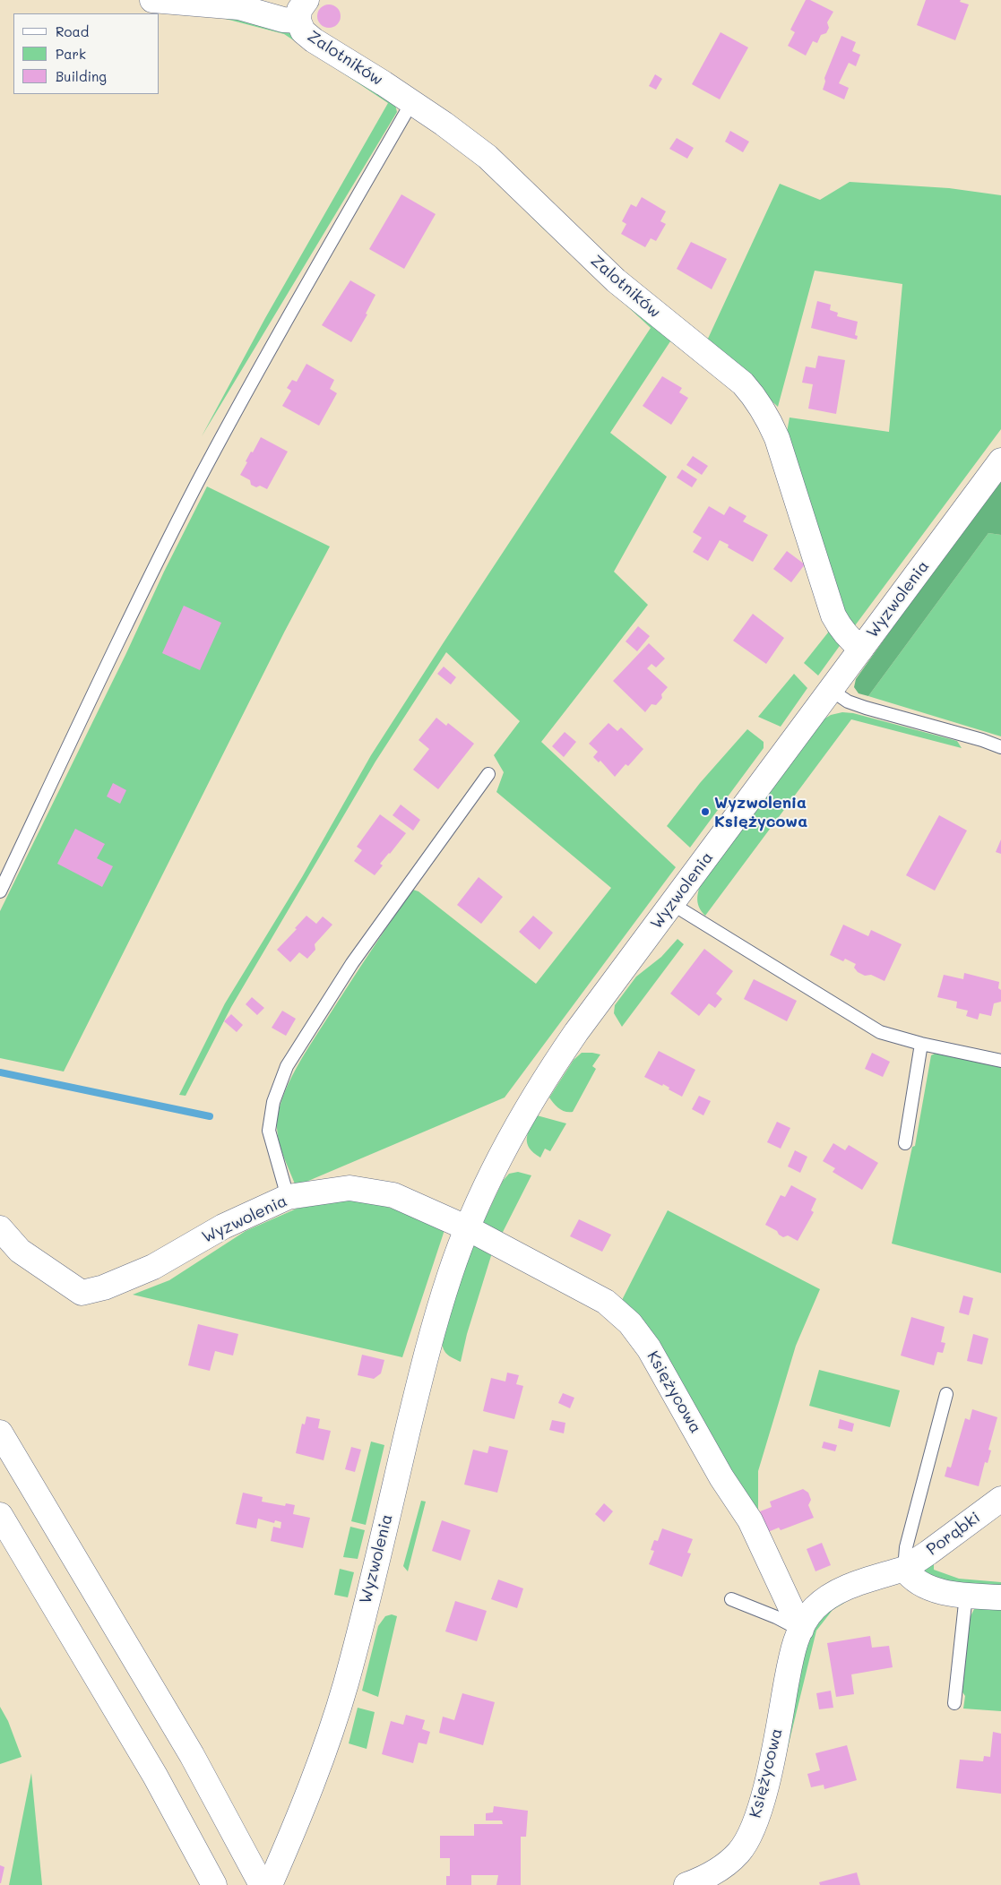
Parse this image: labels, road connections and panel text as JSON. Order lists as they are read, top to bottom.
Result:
{
  "streets": {
    "main road": [
      "Zalotników",
      "Wyzwolenia",
      "Księżycowa",
      "Porąbki"
    ]
  },
  "crossings": [
    ["Zalotników", "Wyzwolenia"],
    ["Wyzwolenia", "Księżycowa"],
    ["Księżycowa", "Porąbki"]
  ],
  "places": ["Wyzwolenia Księżycowa"],
  "legend": ["Road", "Park", "Building"]
}
